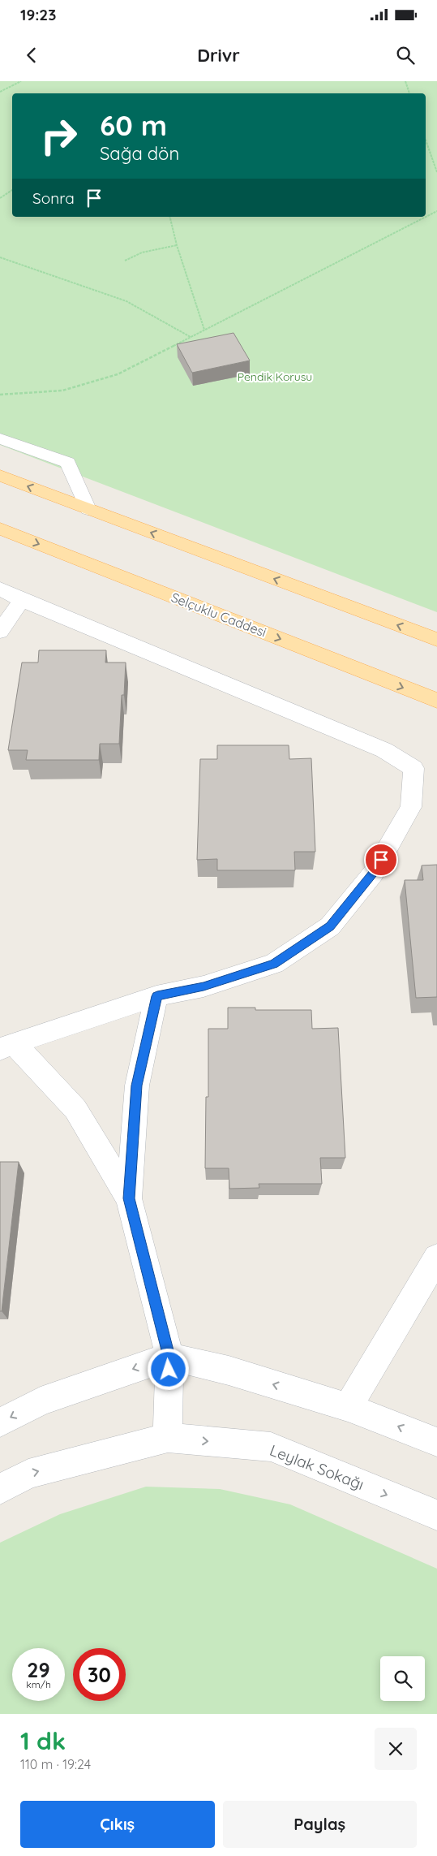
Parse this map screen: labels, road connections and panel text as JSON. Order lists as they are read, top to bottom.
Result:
{
  "streets": {
    "main road": ["Selçuklu Caddesi"],
    "street": ["Leylak Sokağı"]
  },
  "parks": ["Pendik Korusu"],
  "page": {
    "status": "19:23",
    "header": "Drivr",
    "turn": ["60 m", "Sağa dön"],
    "then": "Sonra",
    "speed": "29 km/h",
    "limit": "30",
    "heading": ["1 dk", "110 m · 19:24"],
    "buttons": ["Çıkış", "Paylaş"]
  }
}
